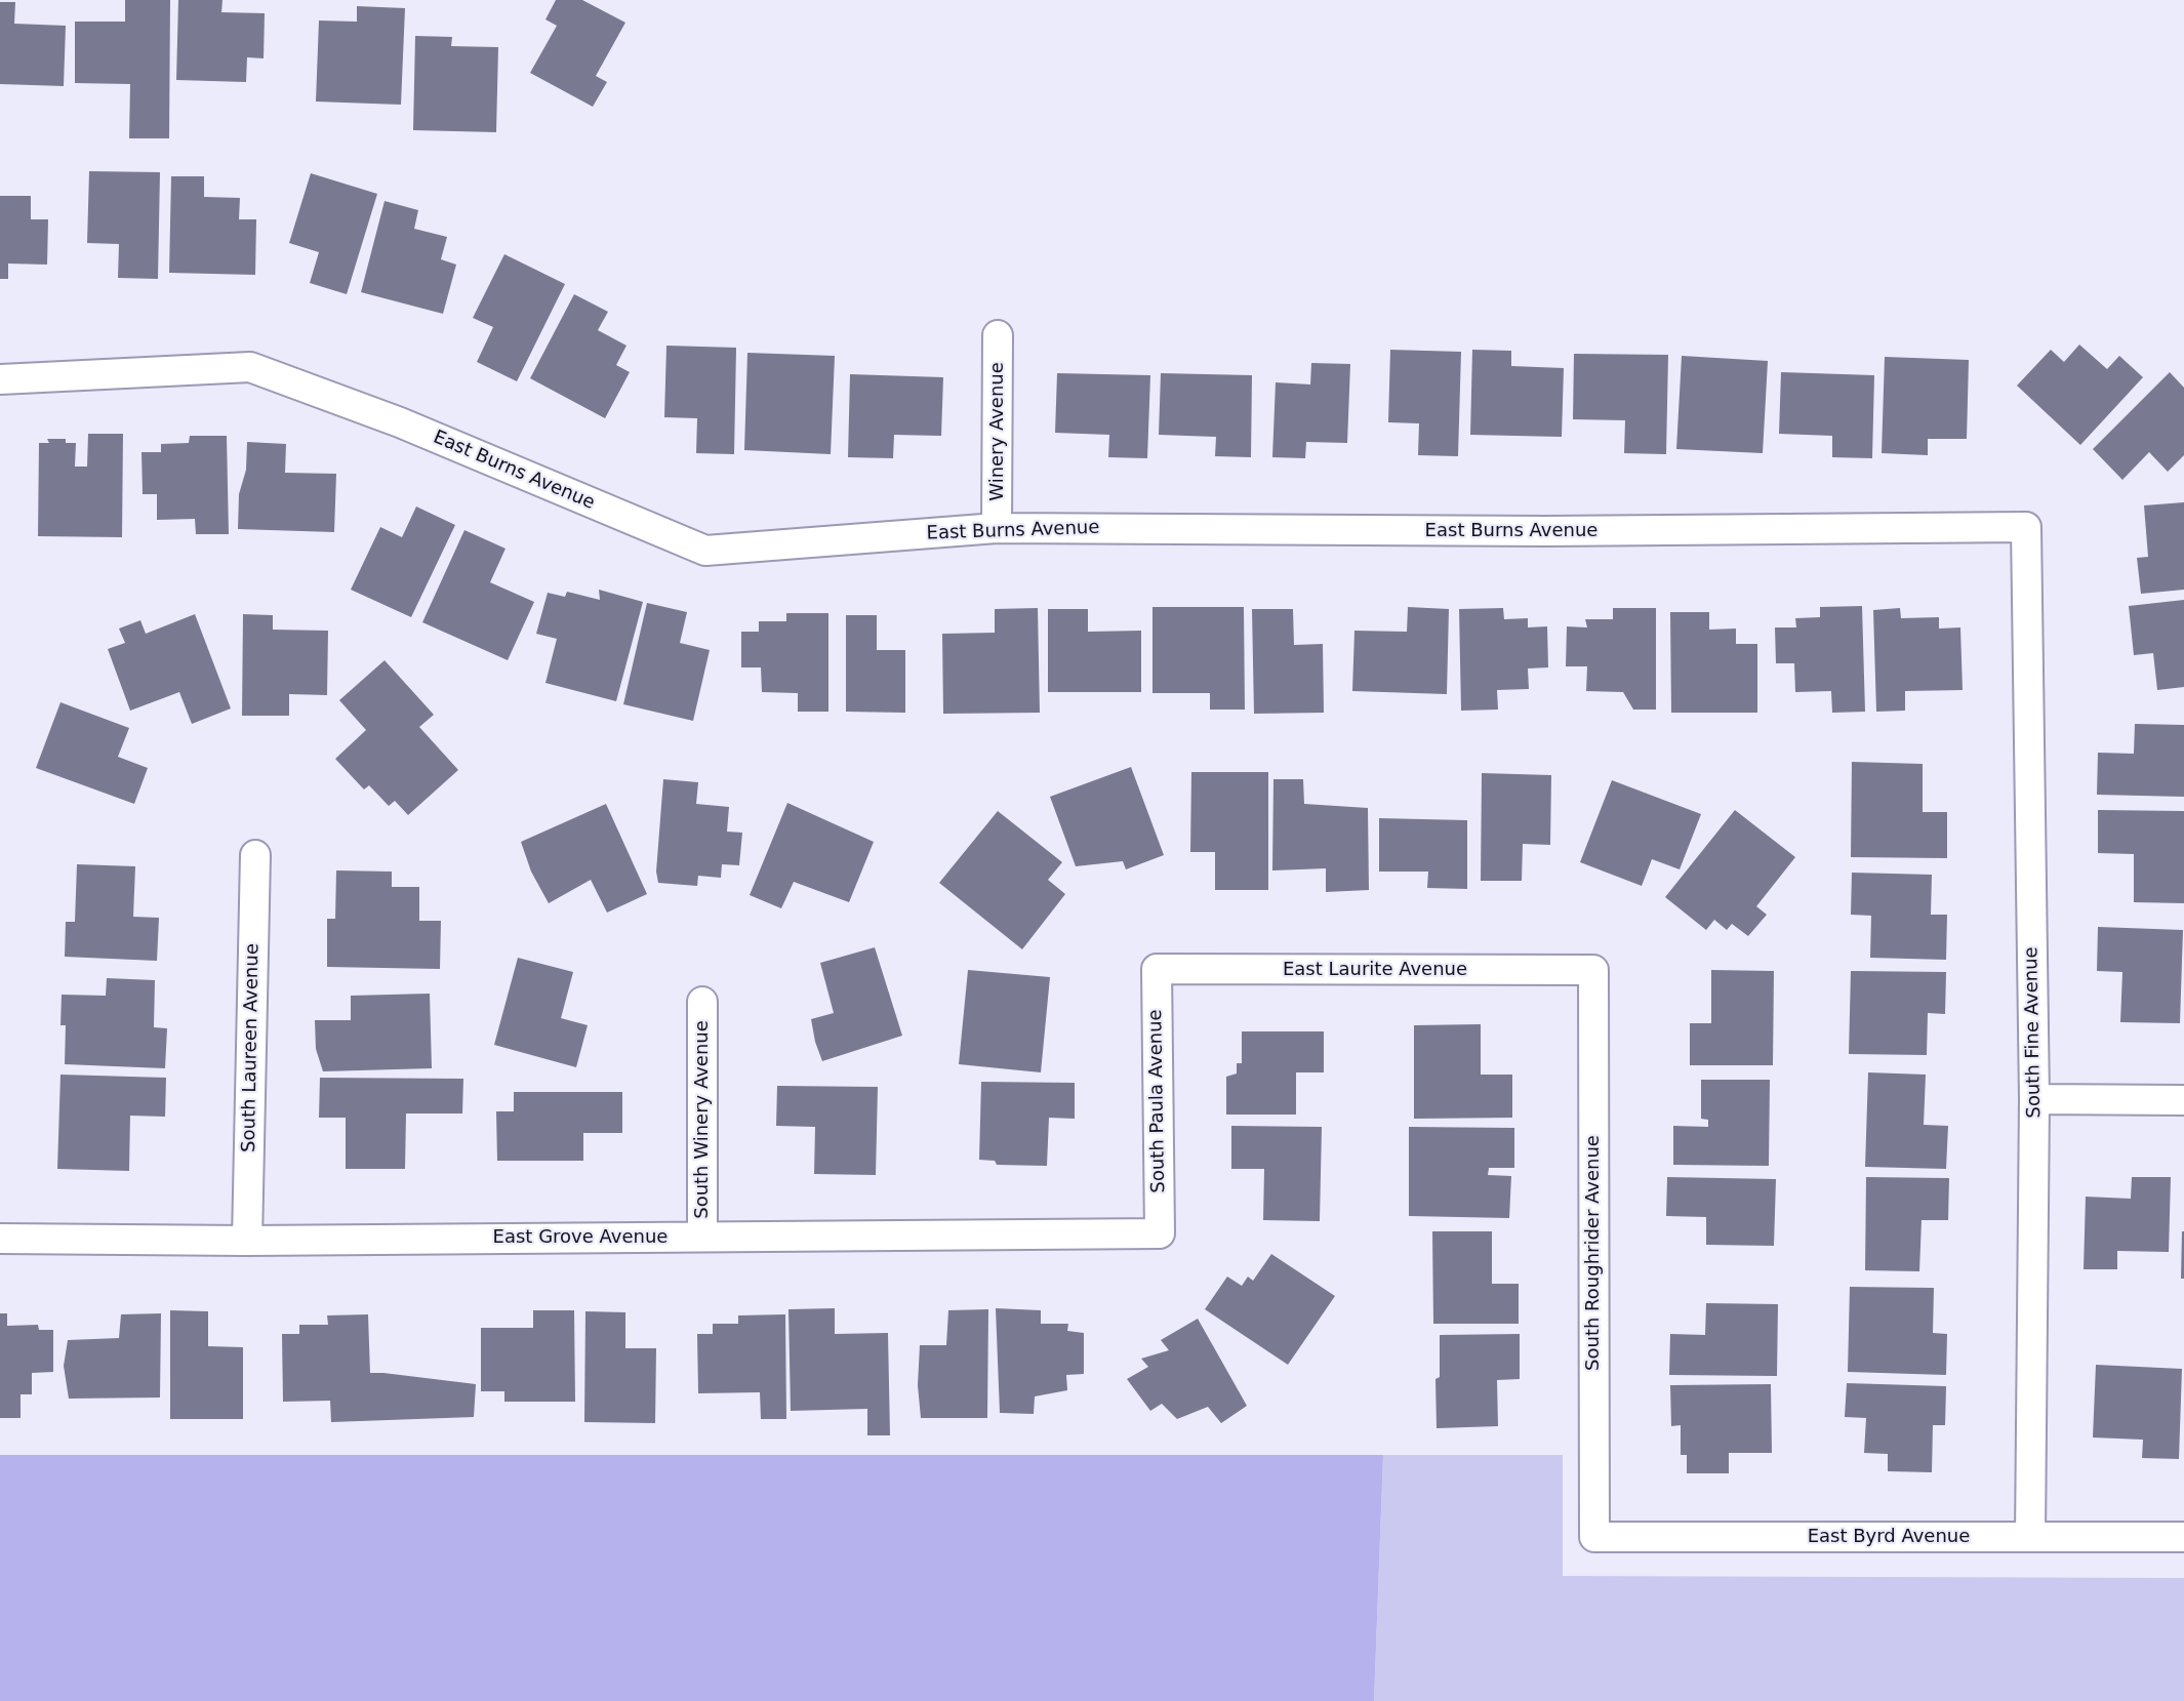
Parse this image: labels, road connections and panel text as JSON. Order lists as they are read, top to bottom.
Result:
{
  "streets": {
    "street": [
      "Winery Avenue",
      "East Burns Avenue",
      "East Laurite Avenue",
      "South Fine Avenue",
      "South Laureen Avenue",
      "South Paula Avenue",
      "South Winery Avenue",
      "East Grove Avenue",
      "South Roughrider Avenue",
      "East Byrd Avenue"
    ]
  },
  "crossings": [
    ["Winery Avenue", "East Burns Avenue"],
    ["East Burns Avenue", "South Fine Avenue"],
    ["East Laurite Avenue", "South Paula Avenue"],
    ["East Laurite Avenue", "South Roughrider Avenue"],
    ["South Fine Avenue", "East Byrd Avenue"],
    ["South Laureen Avenue", "East Grove Avenue"],
    ["South Paula Avenue", "East Grove Avenue"],
    ["South Winery Avenue", "East Grove Avenue"],
    ["South Roughrider Avenue", "East Byrd Avenue"]
  ]
}
